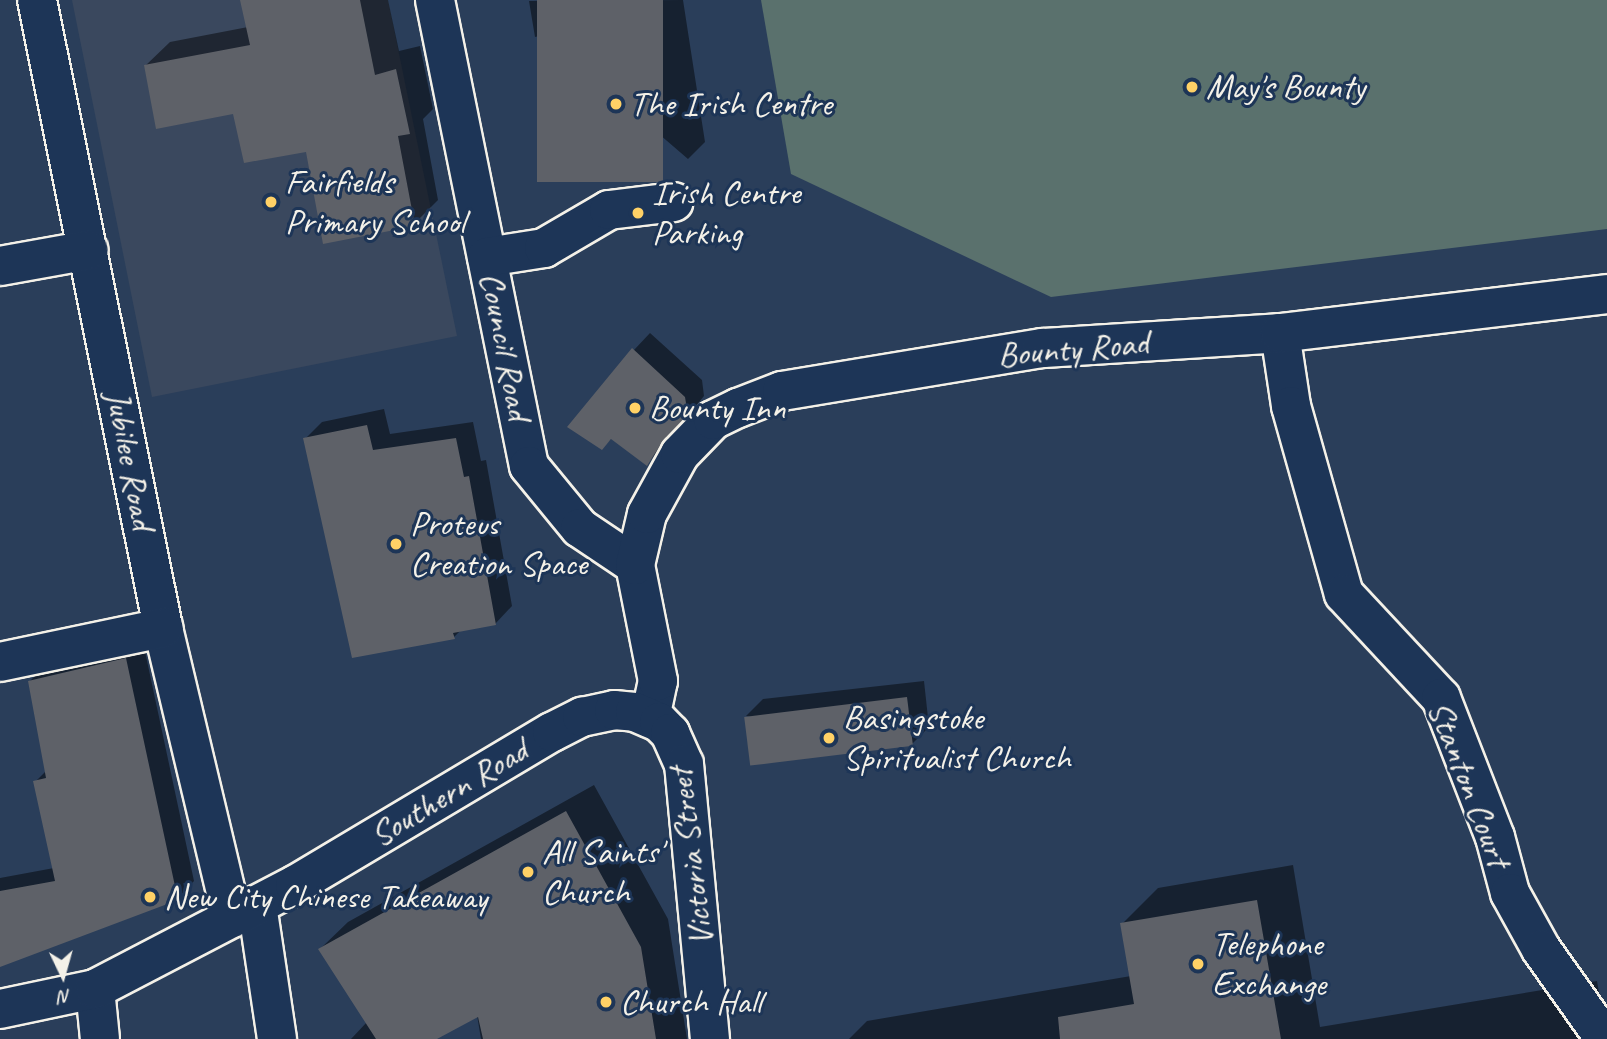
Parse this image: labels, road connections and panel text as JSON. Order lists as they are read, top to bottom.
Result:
{
  "streets": {
    "street": [
      "Council Road",
      "Bounty Road",
      "Jubilee Road",
      "Stanton Court",
      "Southern Road",
      "Victoria Street"
    ]
  },
  "crossings": [
    ["Council Road", "Bounty Road"],
    ["Bounty Road", "Stanton Court"],
    ["Jubilee Road", "Southern Road"],
    ["Southern Road", "Victoria Street"]
  ],
  "places": [
    "May's Bounty",
    "The Irish Centre",
    "Fairfields Primary School",
    "Irish Centre Parking",
    "Bounty Inn",
    "Proteus Creation Space",
    "Basingstoke Spiritualist Church",
    "All Saints' Church",
    "New City Chinese Takeaway",
    "Telephone Exchange",
    "Church Hall"
  ],
  "north": "bottom"
}
